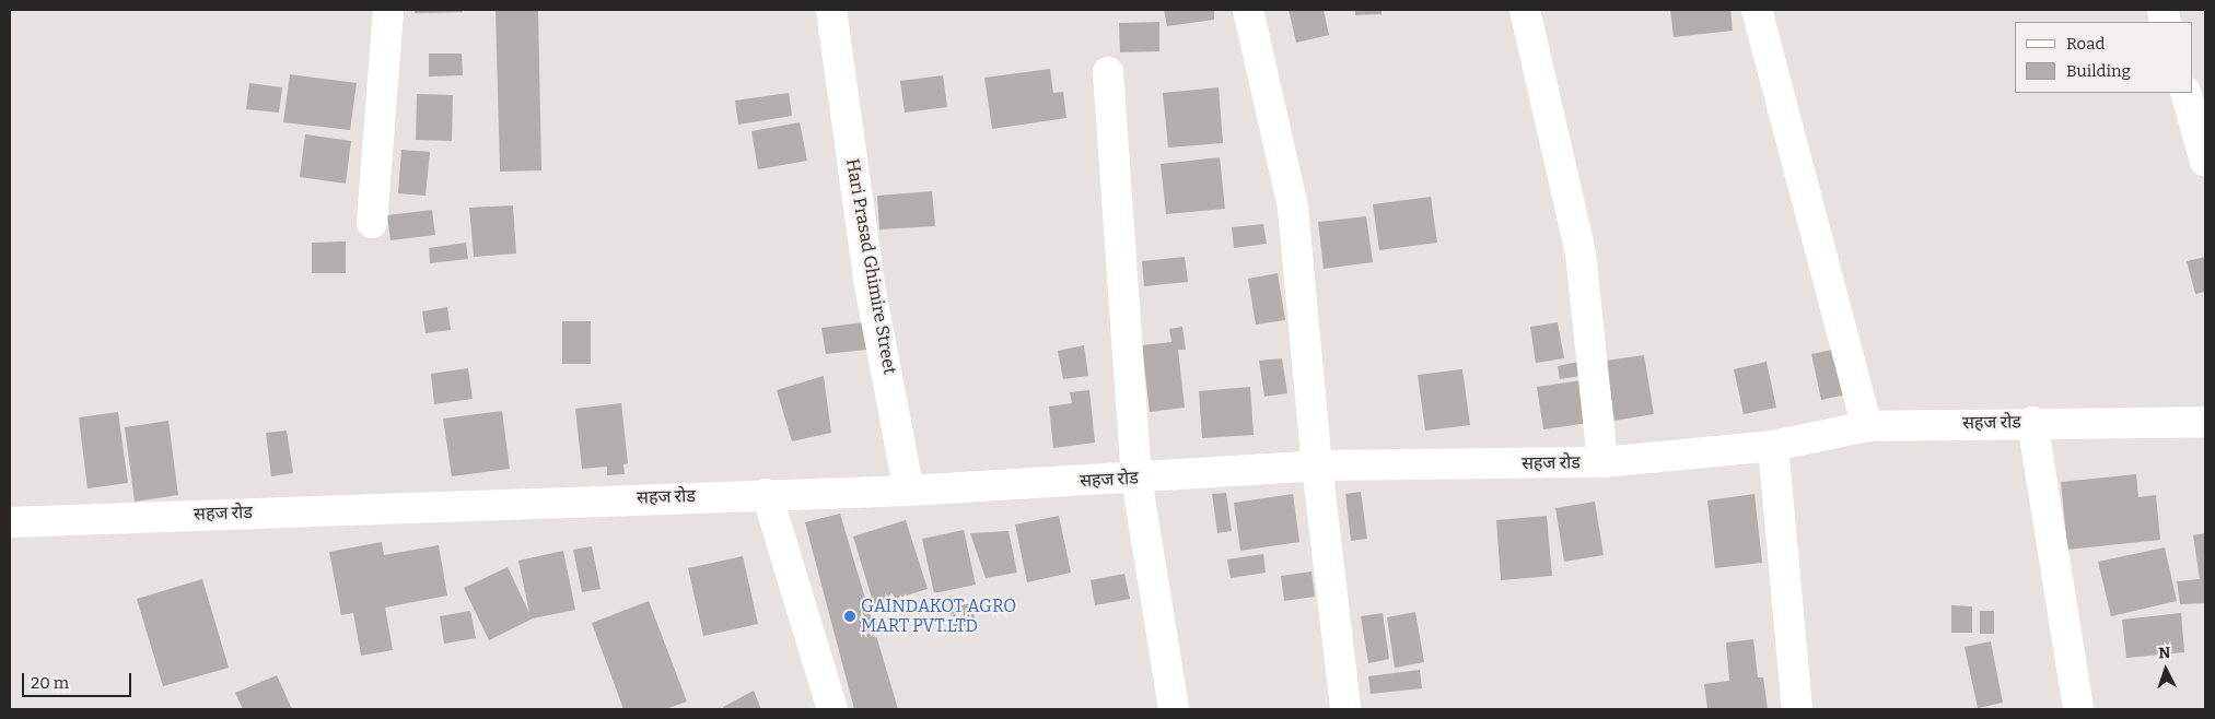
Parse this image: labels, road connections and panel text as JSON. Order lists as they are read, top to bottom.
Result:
{
  "streets": {
    "street": ["Hari Prasad Ghimire Street", "सहज रोड"]
  },
  "crossings": [
    ["Hari Prasad Ghimire Street", "सहज रोड"]
  ],
  "places": ["GAINDAKOT AGRO MART PVT.LTD"],
  "legend": ["Road", "Building"],
  "scale_bar": "20 m",
  "north": "top"
}
